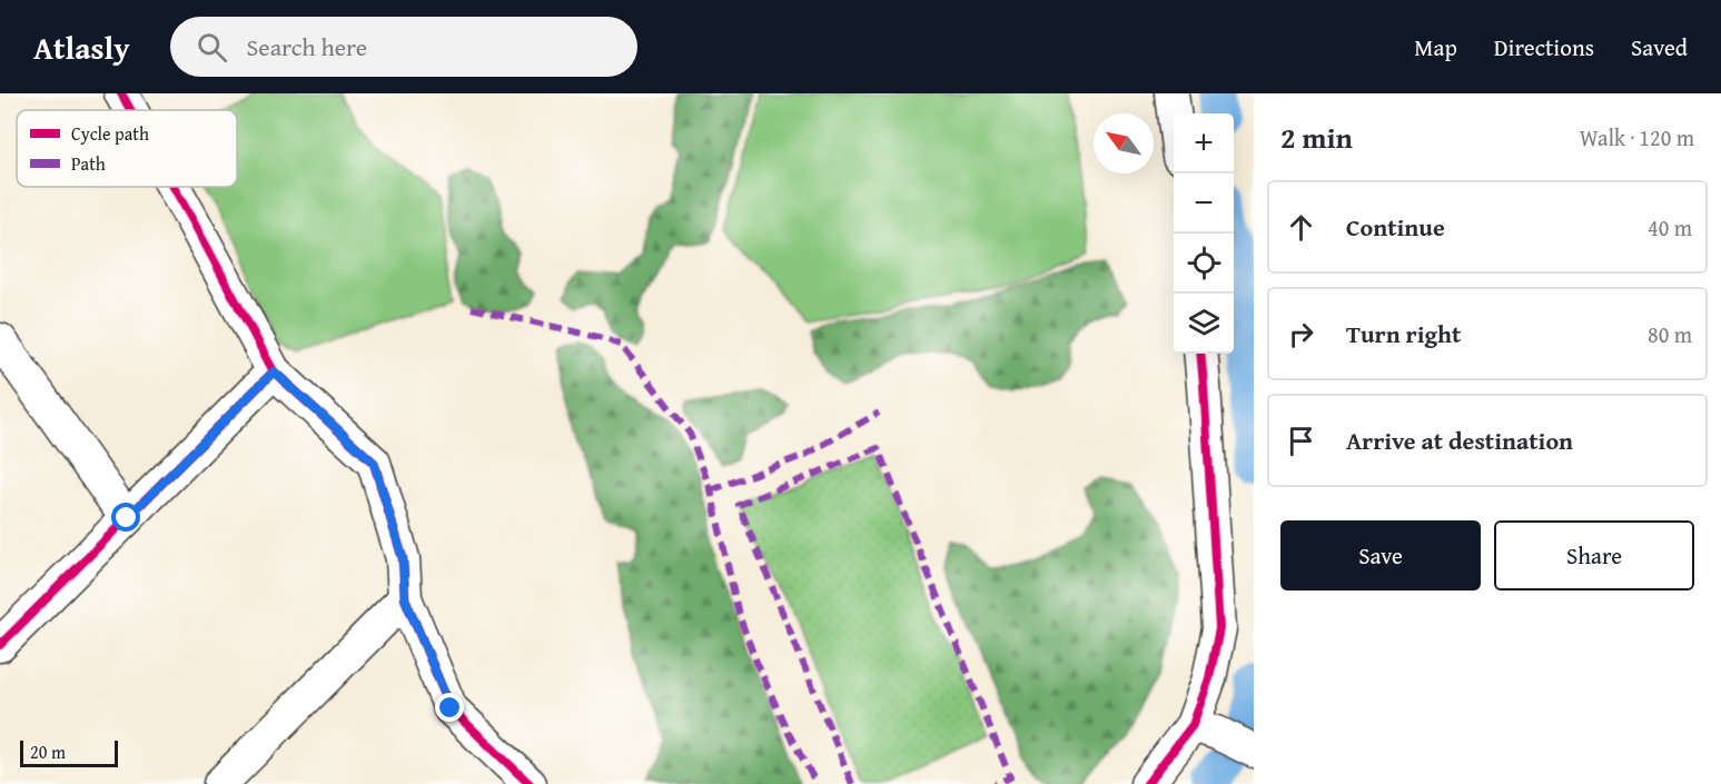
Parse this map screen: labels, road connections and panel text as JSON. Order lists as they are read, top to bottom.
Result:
{
  "legend": ["Cycle path", "Path"],
  "scale_bar": "20 m",
  "north": "top left",
  "page": {
    "header": "Atlasly",
    "search": "Search here",
    "nav": ["Map", "Directions", "Saved"],
    "heading": ["2 min", "Walk · 120 m"],
    "map_buttons": ["+", "−"],
    "list": [
      ["Continue", "40 m"],
      ["Turn right", "80 m"],
      "Arrive at destination"
    ],
    "buttons": ["Save", "Share"],
    "scale": "20 m"
  }
}
